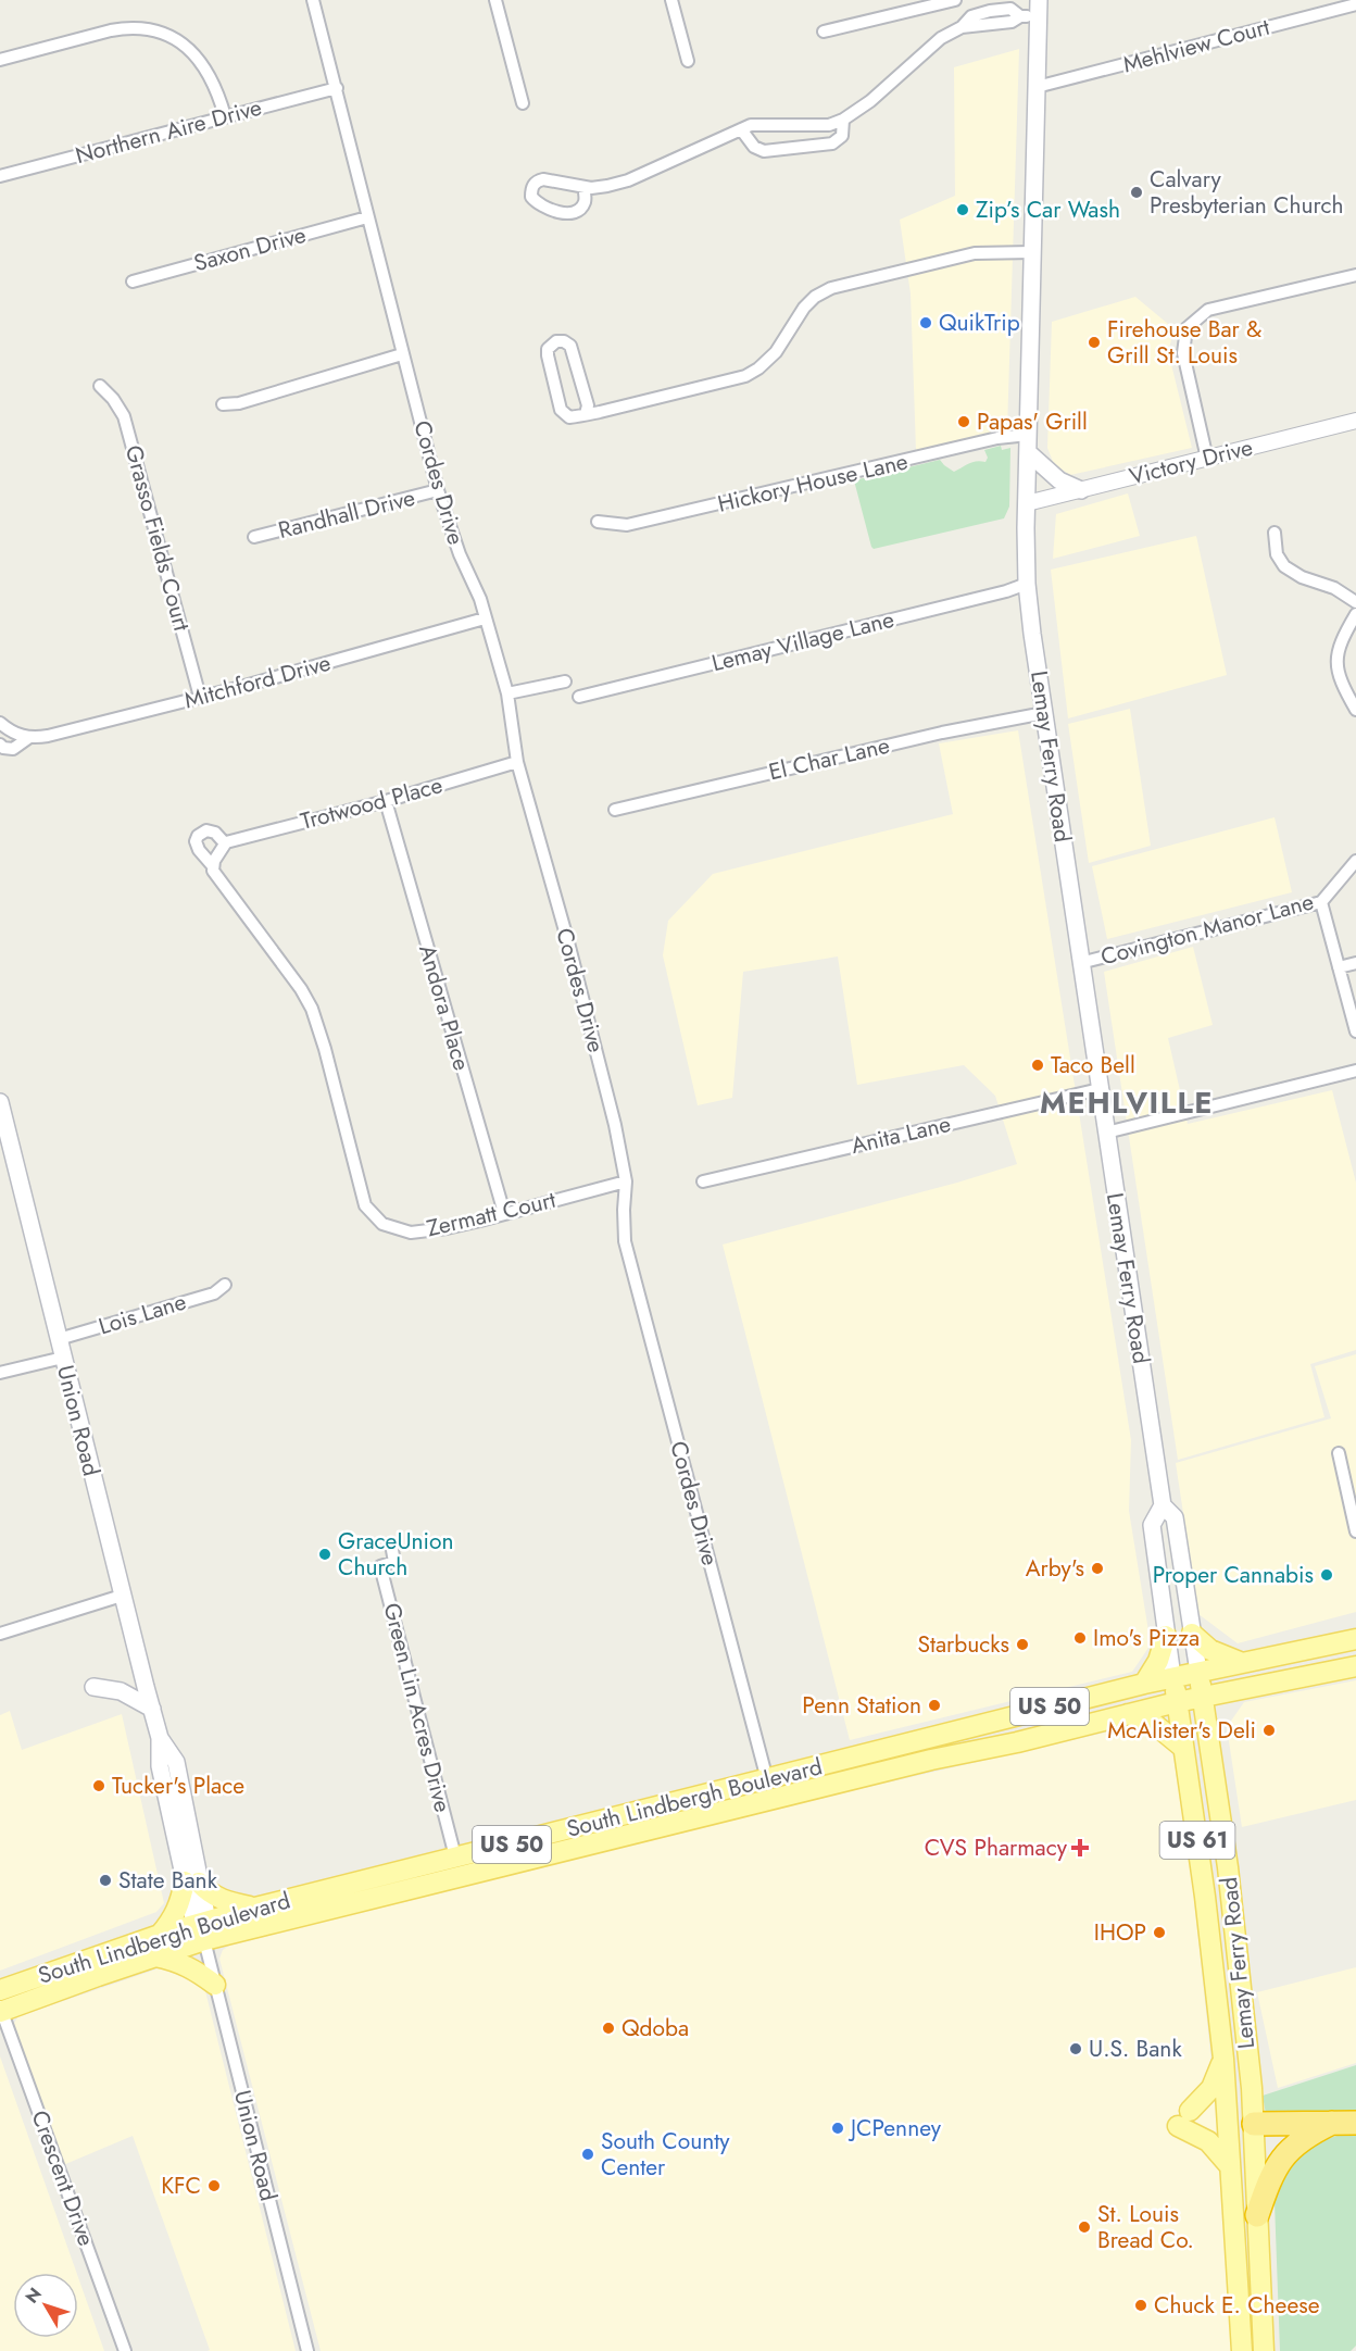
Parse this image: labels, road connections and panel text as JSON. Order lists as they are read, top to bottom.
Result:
{
  "streets": {
    "main road": [
      "Lemay Ferry Road",
      "Union Road",
      "US 50",
      "South Lindbergh Boulevard",
      "US 61"
    ],
    "street": [
      "Mehlview Court",
      "Northern Aire Drive",
      "Saxon Drive",
      "Victory Drive",
      "Cordes Drive",
      "Hickory House Lane",
      "Randhall Drive",
      "Grasso Fields Court",
      "Lemay Village Lane",
      "Mitchford Drive",
      "El Char Lane",
      "Trotwood Place",
      "Covington Manor Lane",
      "Andora Place",
      "Anita Lane",
      "Zermatt Court",
      "Lois Lane",
      "Green Lin Acres Drive",
      "Crescent Drive"
    ]
  },
  "crossings": [
    ["Mehlview Court", "Lemay Ferry Road"],
    ["Northern Aire Drive", "Cordes Drive"],
    ["Saxon Drive", "Cordes Drive"],
    ["Victory Drive", "Lemay Ferry Road"],
    ["Cordes Drive", "Randhall Drive"],
    ["Cordes Drive", "Mitchford Drive"],
    ["Cordes Drive", "Trotwood Place"],
    ["Cordes Drive", "Zermatt Court"],
    ["Cordes Drive", "South Lindbergh Boulevard"],
    ["Hickory House Lane", "Lemay Ferry Road"],
    ["Grasso Fields Court", "Mitchford Drive"],
    ["Lemay Village Lane", "Lemay Ferry Road"],
    ["Lemay Ferry Road", "El Char Lane"],
    ["Lemay Ferry Road", "Covington Manor Lane"],
    ["Lemay Ferry Road", "Anita Lane"],
    ["Lemay Ferry Road", "South Lindbergh Boulevard"],
    ["Trotwood Place", "Andora Place"],
    ["Andora Place", "Zermatt Court"],
    ["Lois Lane", "Union Road"],
    ["Union Road", "South Lindbergh Boulevard"],
    ["Green Lin Acres Drive", "South Lindbergh Boulevard"],
    ["South Lindbergh Boulevard", "Crescent Drive"]
  ],
  "districts": ["MEHLVILLE"],
  "places": {
    "other": [
      "Calvary Presbyterian Church",
      "Zip’s Car Wash",
      "QuikTrip",
      "Firehouse Bar & Grill St. Louis",
      "Papas' Grill",
      "Taco Bell",
      "GraceUnion Church",
      "Arby's",
      "Proper Cannabis",
      "Imo's Pizza",
      "Starbucks",
      "Penn Station",
      "McAlister's Deli",
      "Tucker's Place",
      "State Bank",
      "IHOP",
      "Qdoba",
      "U.S. Bank",
      "JCPenney",
      "South County Center",
      "KFC",
      "St. Louis Bread Co.",
      "Chuck E. Cheese"
    ],
    "health": ["CVS Pharmacy"]
  },
  "north": "top left"
}
